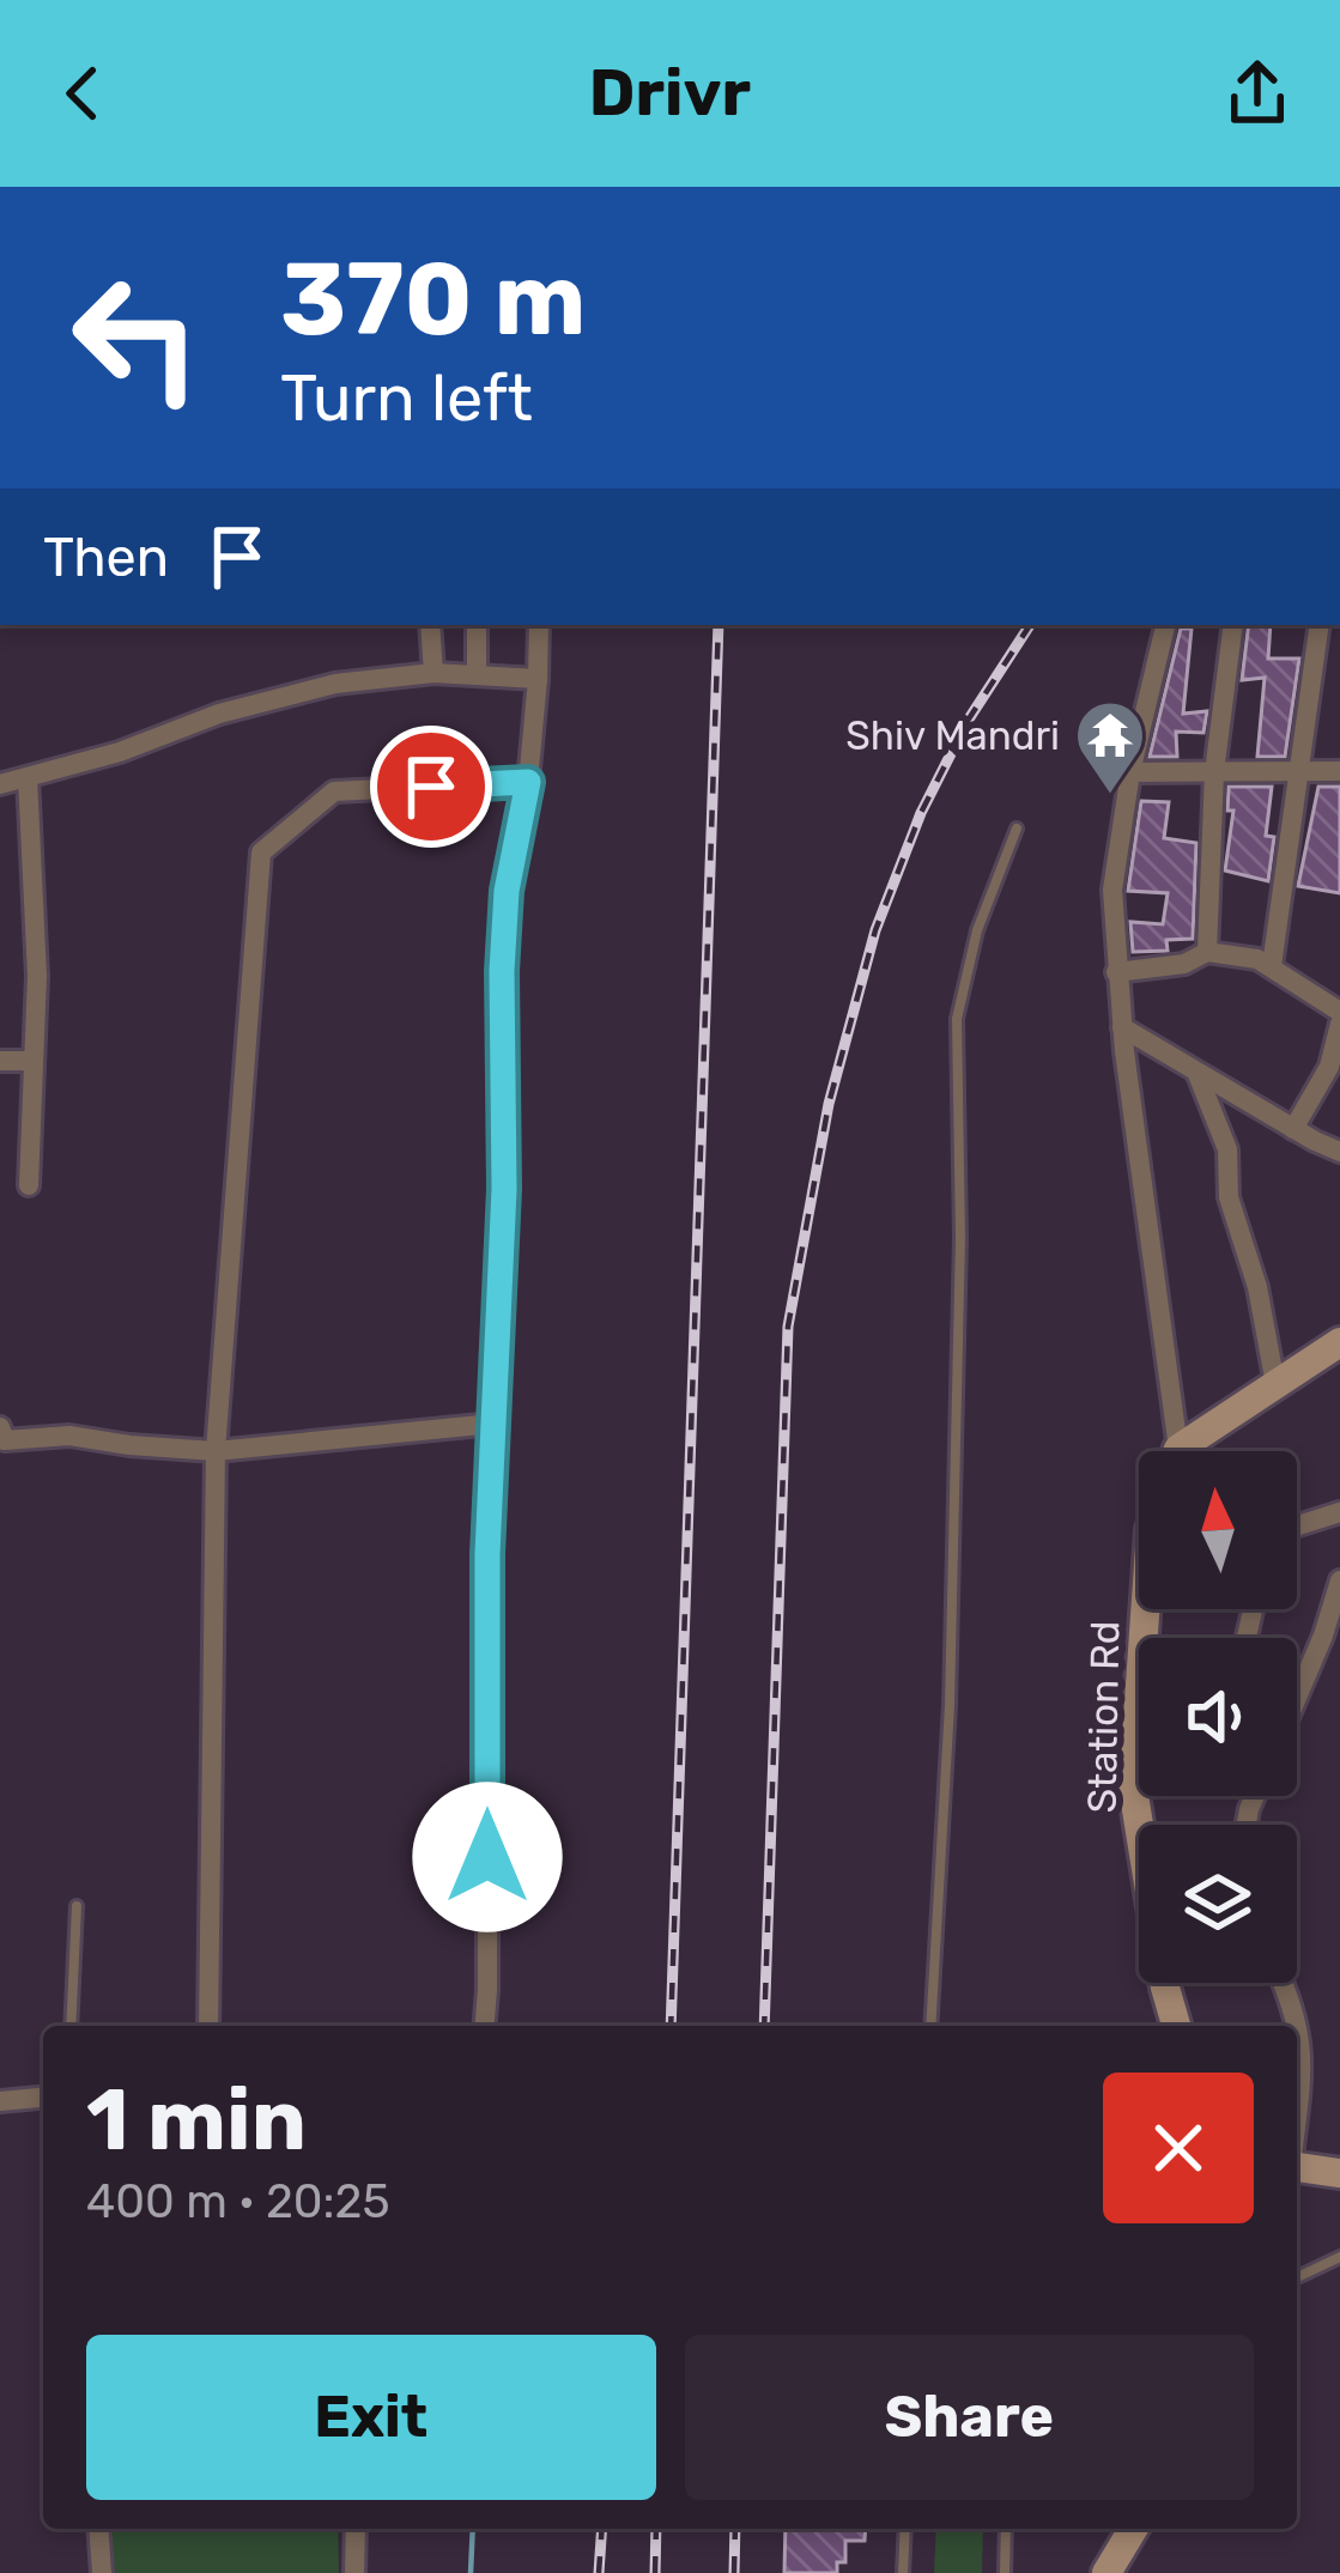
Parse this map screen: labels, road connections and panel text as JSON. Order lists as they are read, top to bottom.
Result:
{
  "streets": {
    "street": ["Station Rd"]
  },
  "places": {
    "temple": ["Shiv Mandri"]
  },
  "north": "top",
  "page": {
    "header": "Drivr",
    "turn": ["370 m", "Turn left"],
    "then": "Then",
    "heading": ["1 min", "400 m · 20:25"],
    "buttons": ["Exit", "Share"]
  }
}
